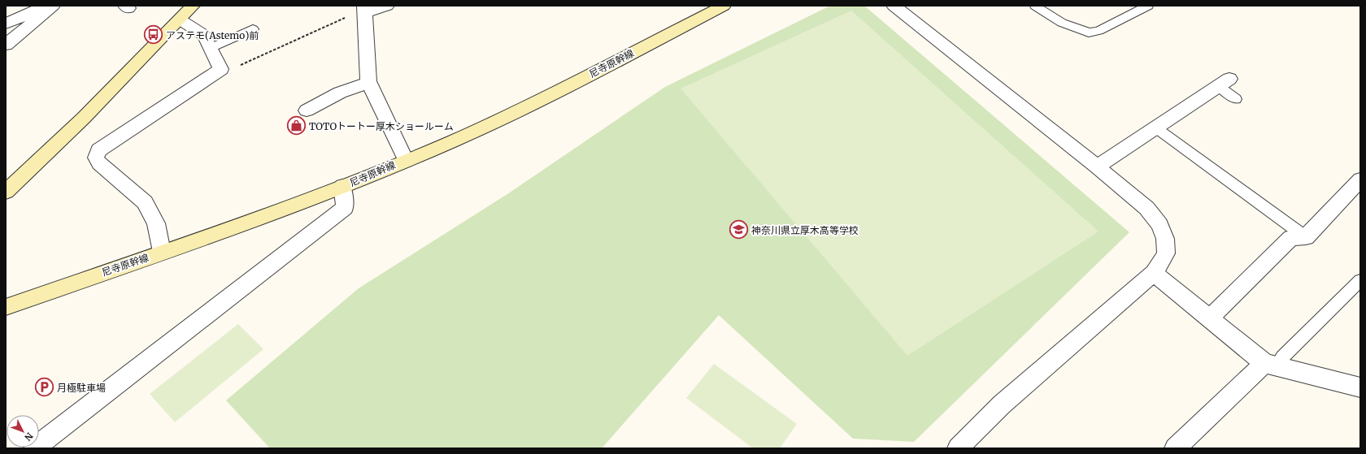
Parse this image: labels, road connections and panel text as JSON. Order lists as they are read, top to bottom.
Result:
{
  "streets": {
    "street": ["尼寺原幹線"]
  },
  "places": {
    "bus stop": ["アステモ(Astemo)前"],
    "shop": ["TOTOトートー厚木ショールーム"],
    "school or university": ["神奈川県立厚木高等学校"],
    "parking": ["月極駐車場"]
  },
  "north": "bottom right"
}
